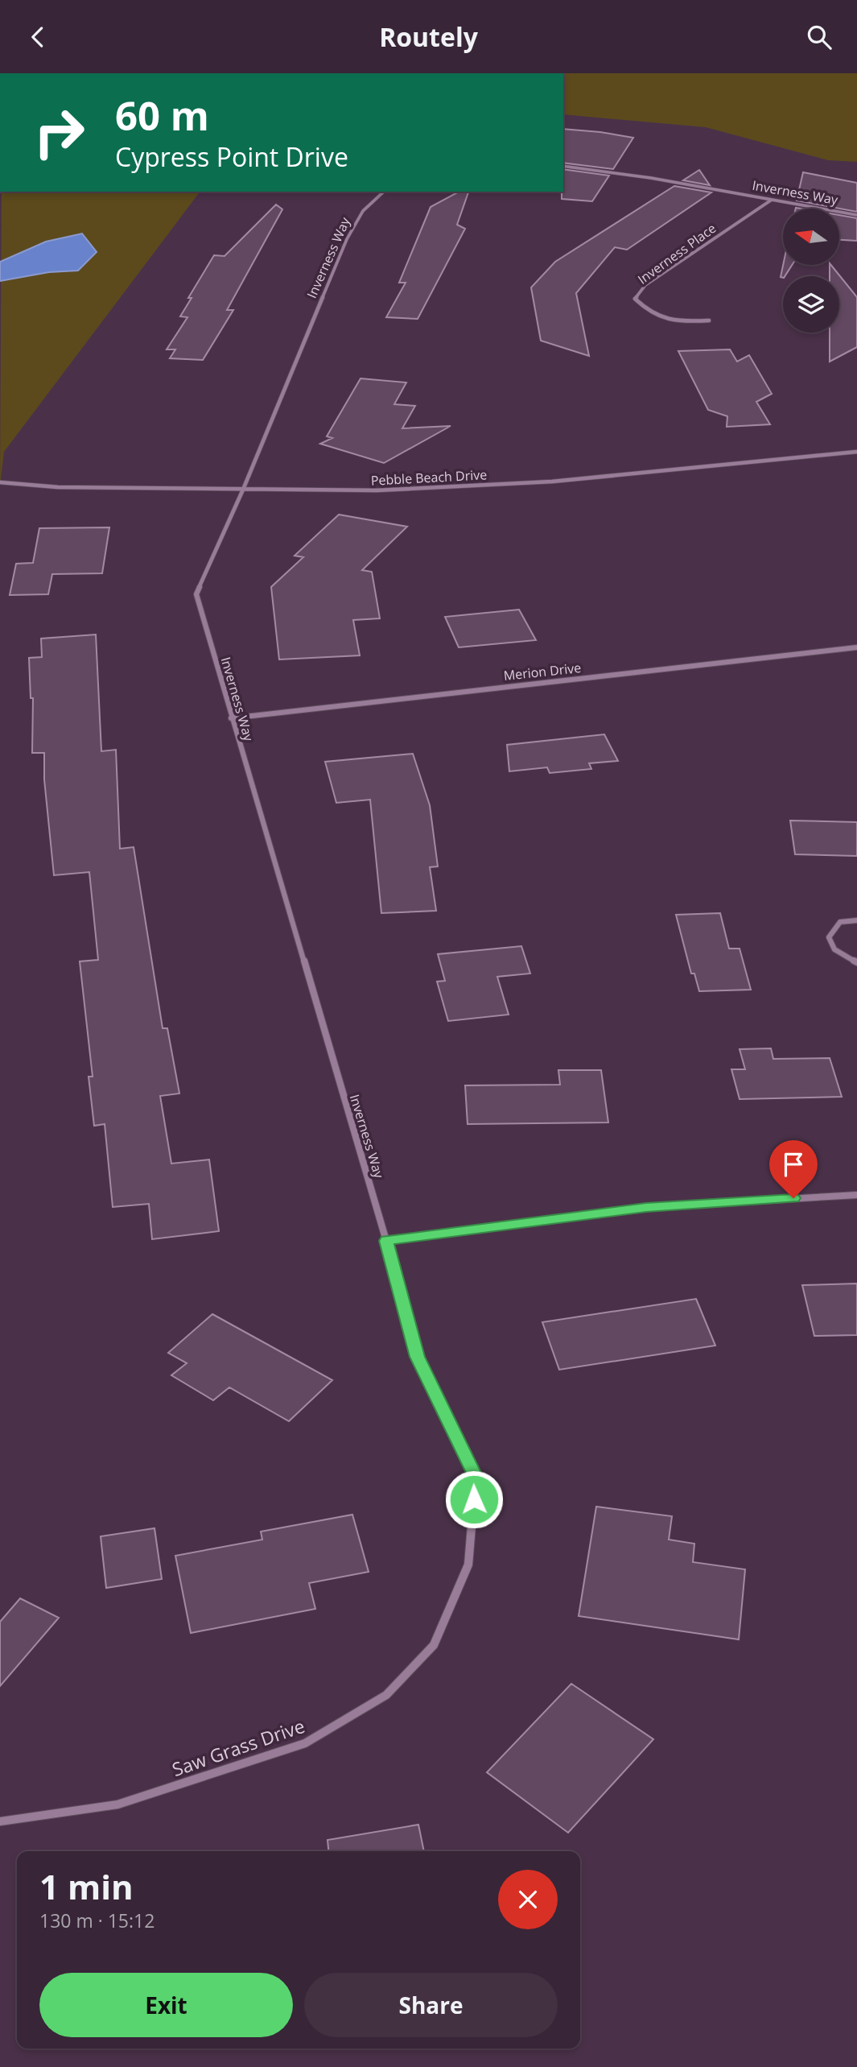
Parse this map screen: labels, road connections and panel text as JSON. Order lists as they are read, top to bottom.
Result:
{
  "streets": {
    "street": [
      "Inverness Way",
      "Inverness Place",
      "Pebble Beach Drive",
      "Merion Drive",
      "Saw Grass Drive"
    ]
  },
  "crossings": [
    ["Inverness Way", "Inverness Place"],
    ["Inverness Way", "Pebble Beach Drive"],
    ["Inverness Way", "Merion Drive"],
    ["Inverness Way", "Saw Grass Drive"]
  ],
  "north": "left",
  "page": {
    "header": "Routely",
    "turn": ["60 m", "Cypress Point Drive"],
    "heading": ["1 min", "130 m · 15:12"],
    "buttons": ["Exit", "Share"]
  }
}
